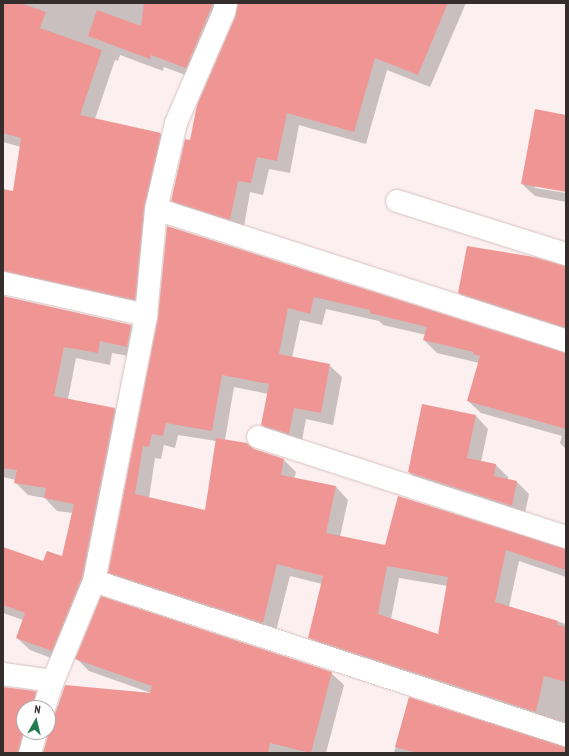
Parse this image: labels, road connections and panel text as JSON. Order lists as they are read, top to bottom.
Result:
{
  "north": "top"
}
